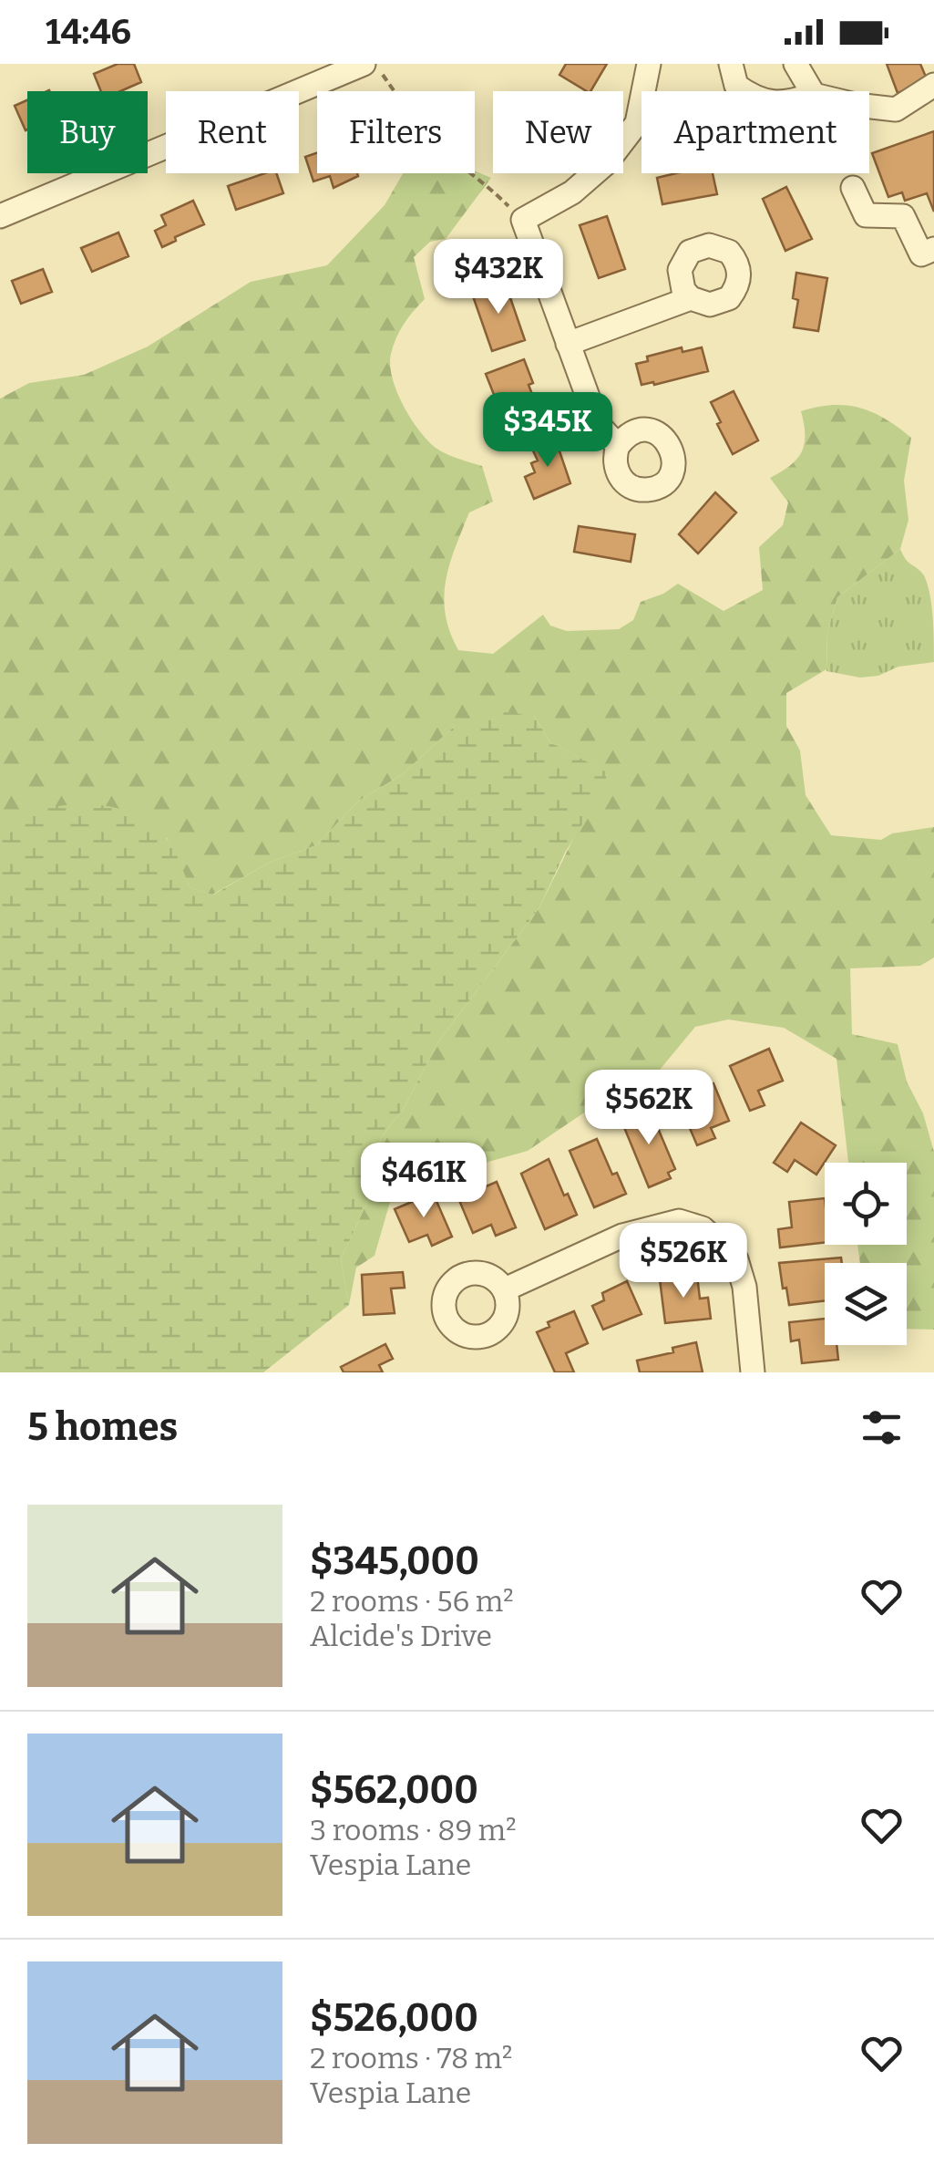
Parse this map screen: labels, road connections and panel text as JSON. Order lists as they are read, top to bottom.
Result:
{
  "page": {
    "status": "14:46",
    "chip": [
      "Buy",
      "Rent",
      "Filters",
      "New",
      "Apartment"
    ],
    "price": [
      "$432K",
      "$345K",
      "$562K",
      "$461K",
      "$526K"
    ],
    "heading": "5 homes",
    "list": [
      {
        "name": "$345,000",
        "note": "2 rooms · 56 m² · Alcide's Drive"
      },
      {
        "name": "$562,000",
        "note": "3 rooms · 89 m² · Vespia Lane"
      },
      {
        "name": "$526,000",
        "note": "2 rooms · 78 m² · Vespia Lane"
      }
    ]
  }
}
